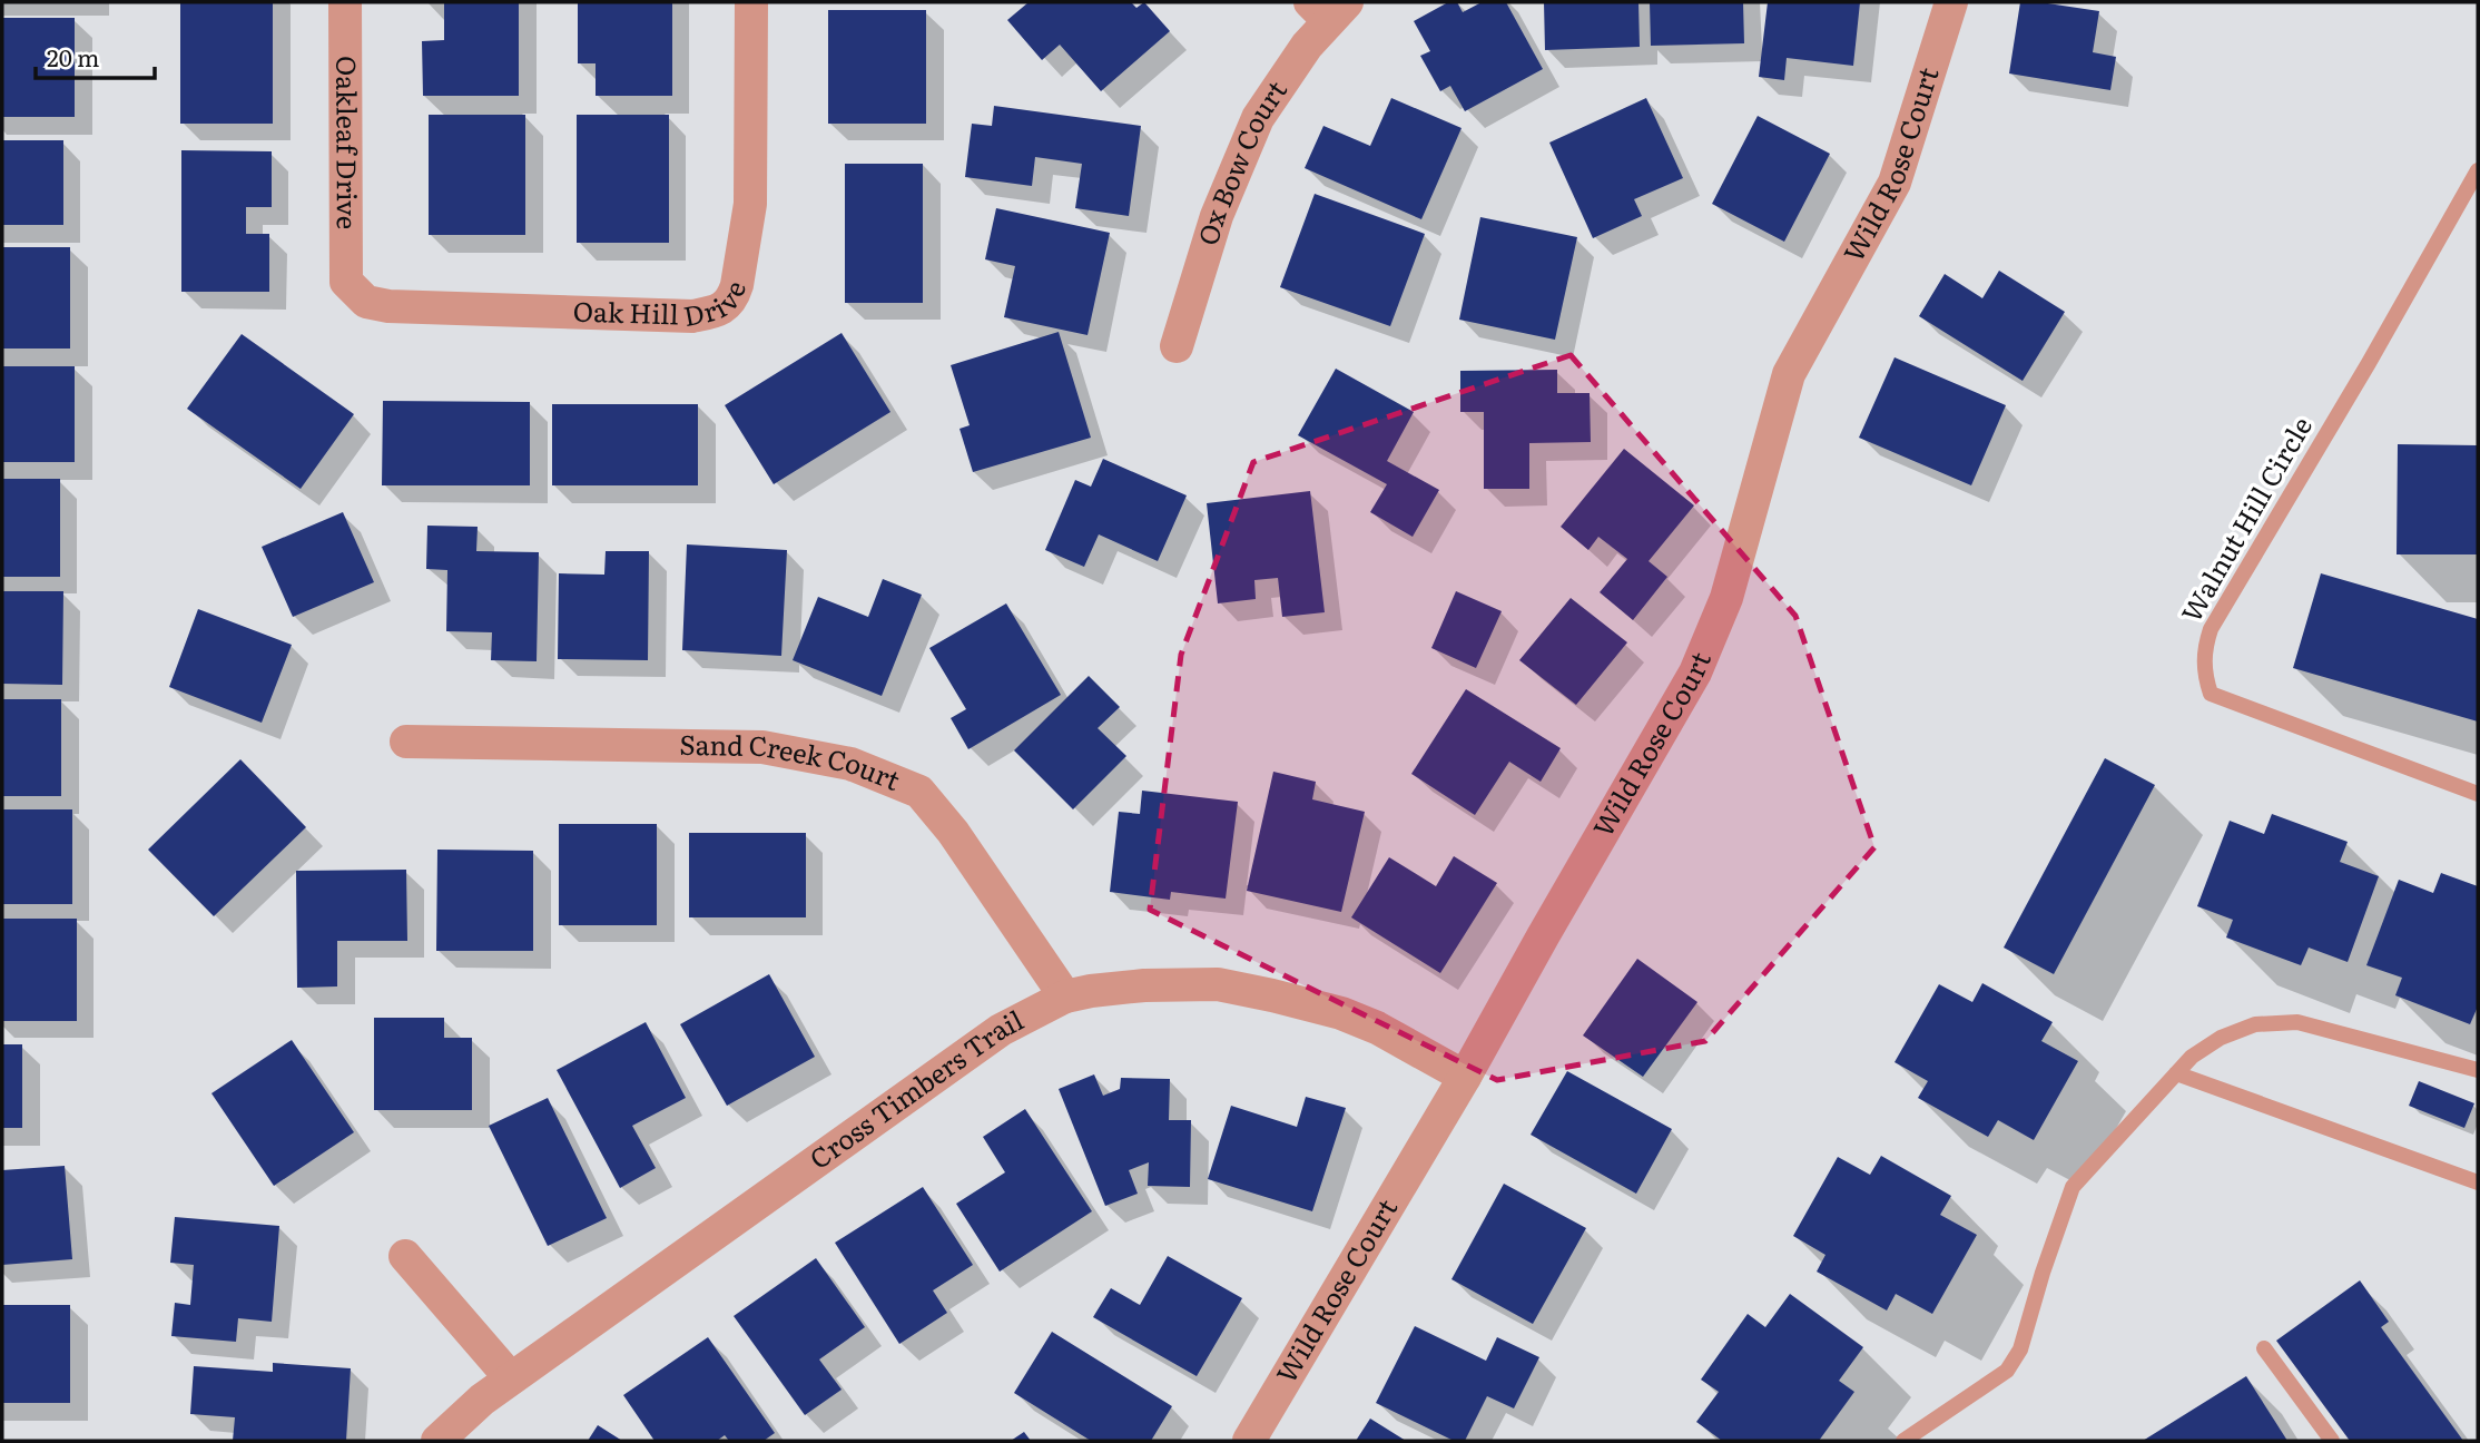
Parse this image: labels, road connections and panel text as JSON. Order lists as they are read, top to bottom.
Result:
{
  "streets": {
    "street": [
      "Oakleaf Drive",
      "Wild Rose Court",
      "Ox Bow Court",
      "Oak Hill Drive",
      "Sand Creek Court",
      "Cross Timbers Trail"
    ],
    "lane": ["Walnut Hill Circle"]
  },
  "crossings": [
    ["Oakleaf Drive", "Oak Hill Drive"],
    ["Wild Rose Court", "Cross Timbers Trail"],
    ["Sand Creek Court", "Cross Timbers Trail"]
  ],
  "scale_bar": "20 m"
}
